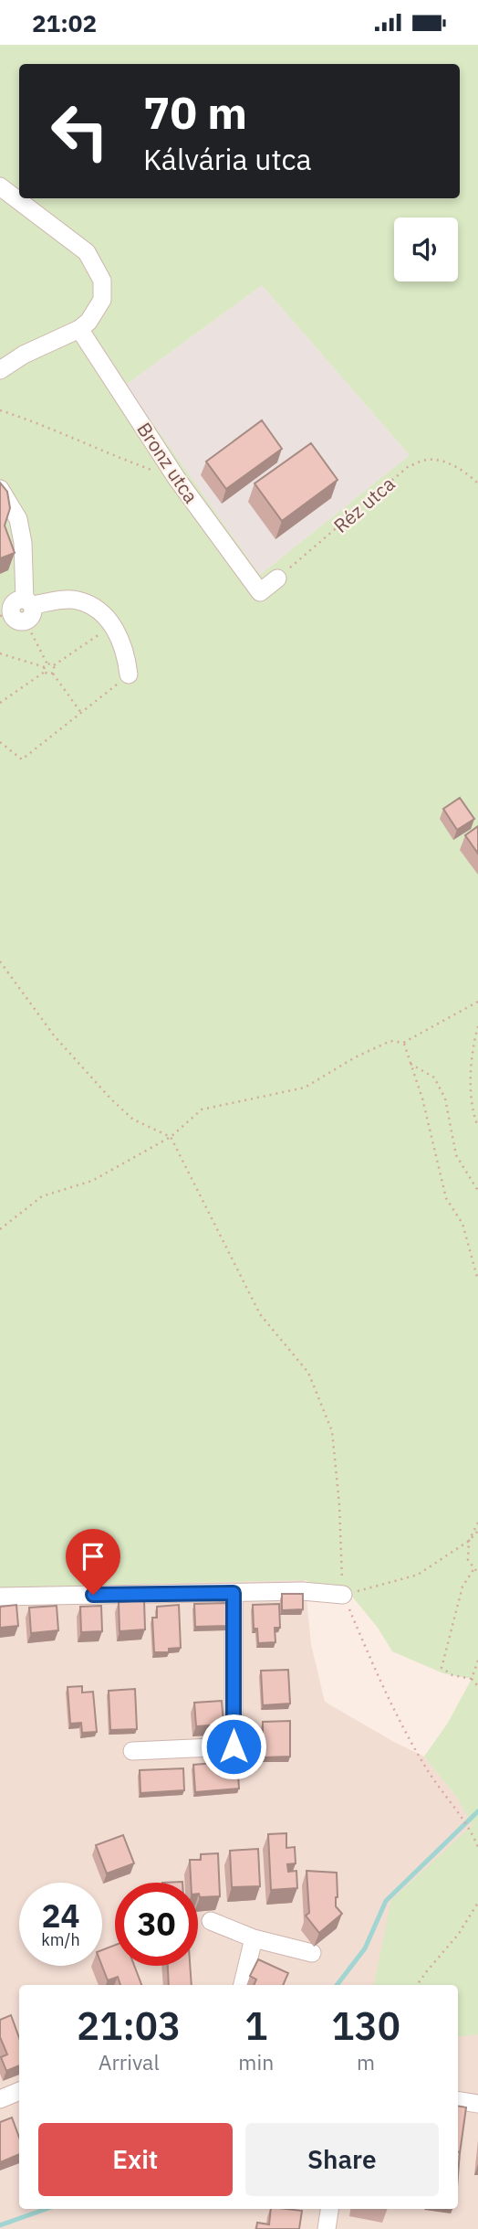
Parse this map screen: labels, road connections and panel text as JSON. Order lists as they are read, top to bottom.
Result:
{
  "streets": {
    "street": ["Bronz utca"],
    "path": ["Réz utca"]
  },
  "crossings": [
    ["Bronz utca", "Réz utca"]
  ],
  "page": {
    "status": "21:02",
    "turn": ["70 m", "Kálvária utca"],
    "speed": "24 km/h",
    "limit": "30",
    "eta": [
      "21:03",
      "Arrival",
      "1",
      "min",
      "130",
      "m"
    ],
    "buttons": ["Exit", "Share"]
  }
}
